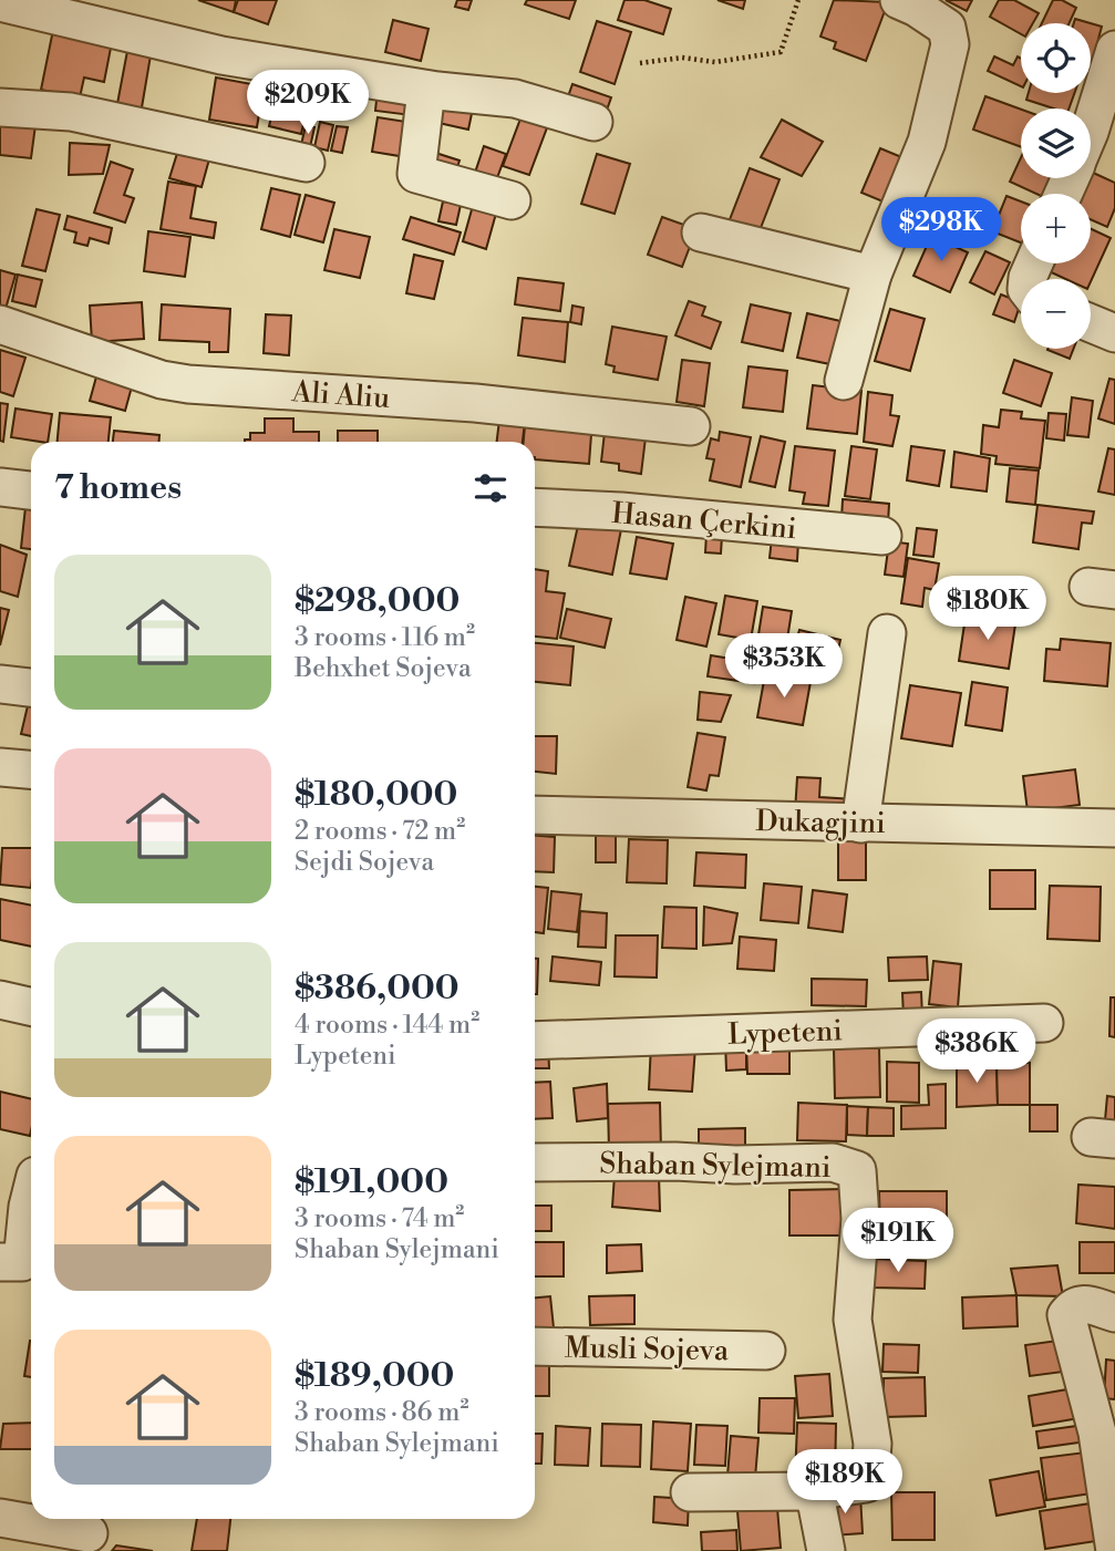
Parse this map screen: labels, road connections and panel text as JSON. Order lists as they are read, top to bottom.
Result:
{
  "streets": {
    "street": [
      "Ali Aliu",
      "Hasan Çerkini",
      "Dukagjini",
      "Lypeteni",
      "Shaban Sylejmani",
      "Musli Sojeva"
    ]
  },
  "page": {
    "map_buttons": ["+", "−"],
    "price": [
      "$209K",
      "$298K",
      "$180K",
      "$353K",
      "$386K",
      "$191K",
      "$189K"
    ],
    "heading": "7 homes",
    "list": [
      {
        "name": "$298,000",
        "note": "3 rooms · 116 m² · Behxhet Sojeva"
      },
      {
        "name": "$180,000",
        "note": "2 rooms · 72 m² · Sejdi Sojeva"
      },
      {
        "name": "$386,000",
        "note": "4 rooms · 144 m² · Lypeteni"
      },
      {
        "name": "$191,000",
        "note": "3 rooms · 74 m² · Shaban Sylejmani"
      },
      {
        "name": "$189,000",
        "note": "3 rooms · 86 m² · Shaban Sylejmani"
      }
    ]
  }
}
